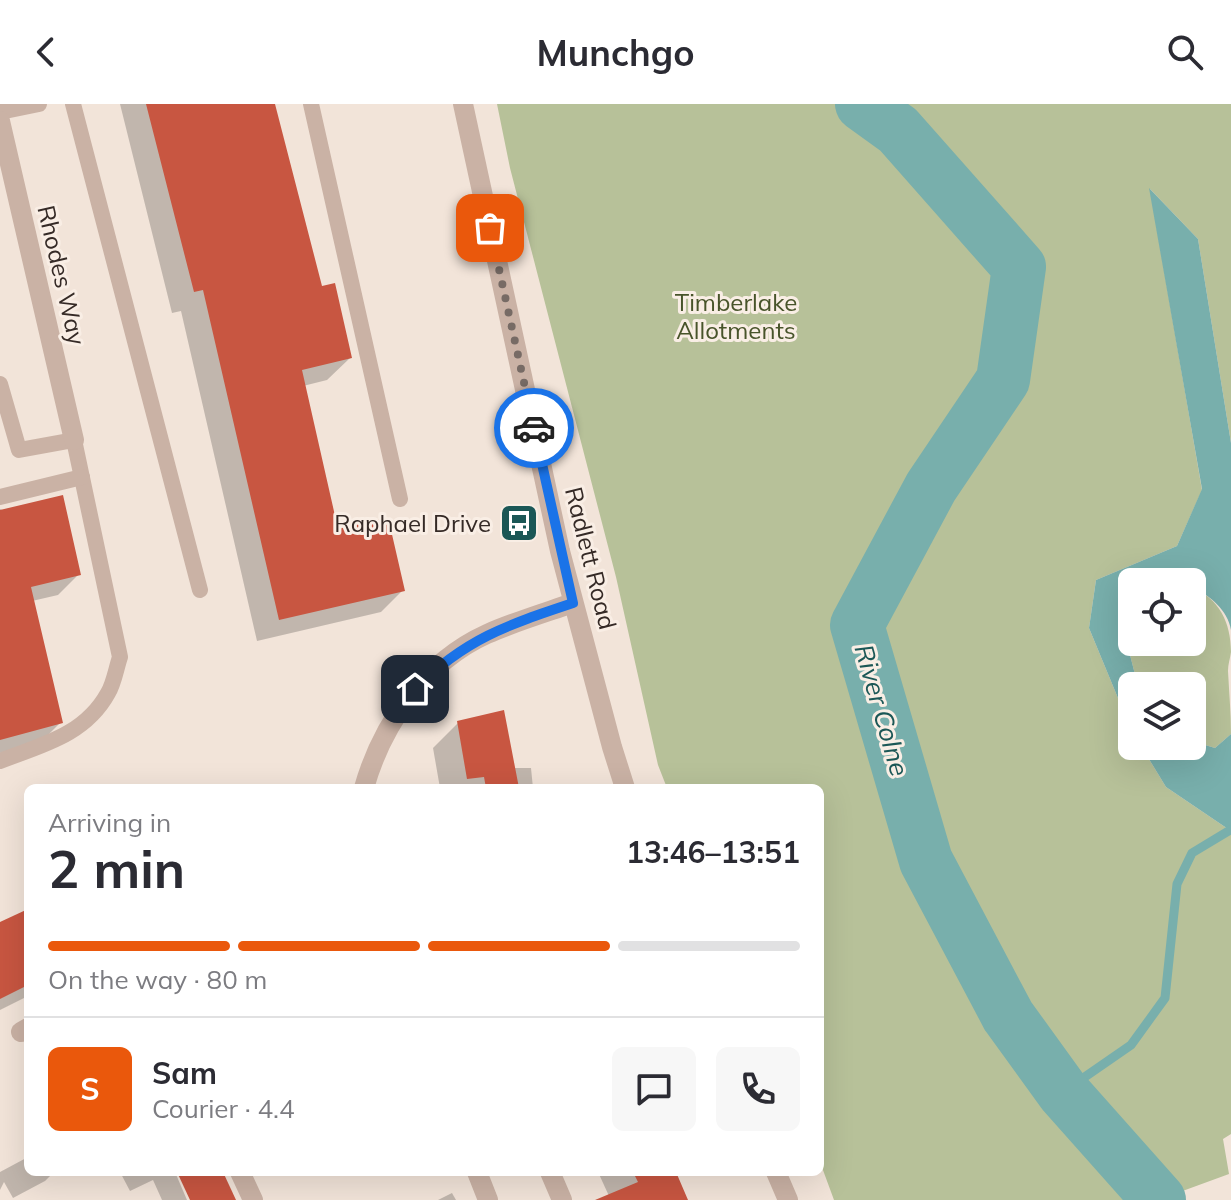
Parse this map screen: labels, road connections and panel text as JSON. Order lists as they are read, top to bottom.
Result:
{
  "streets": {
    "street": ["Rhodes Way", "Radlett Road"]
  },
  "water": ["River Colne"],
  "parks": ["Timberlake Allotments"],
  "places": {
    "bus stop": ["Raphael Drive"]
  },
  "page": {
    "header": "Munchgo",
    "heading": ["2 min", "Arriving in", "13:46–13:51"],
    "panel": ["Sam", "Courier · 4.4"],
    "bar": "On the way · 80 m",
    "round": "S"
  }
}
